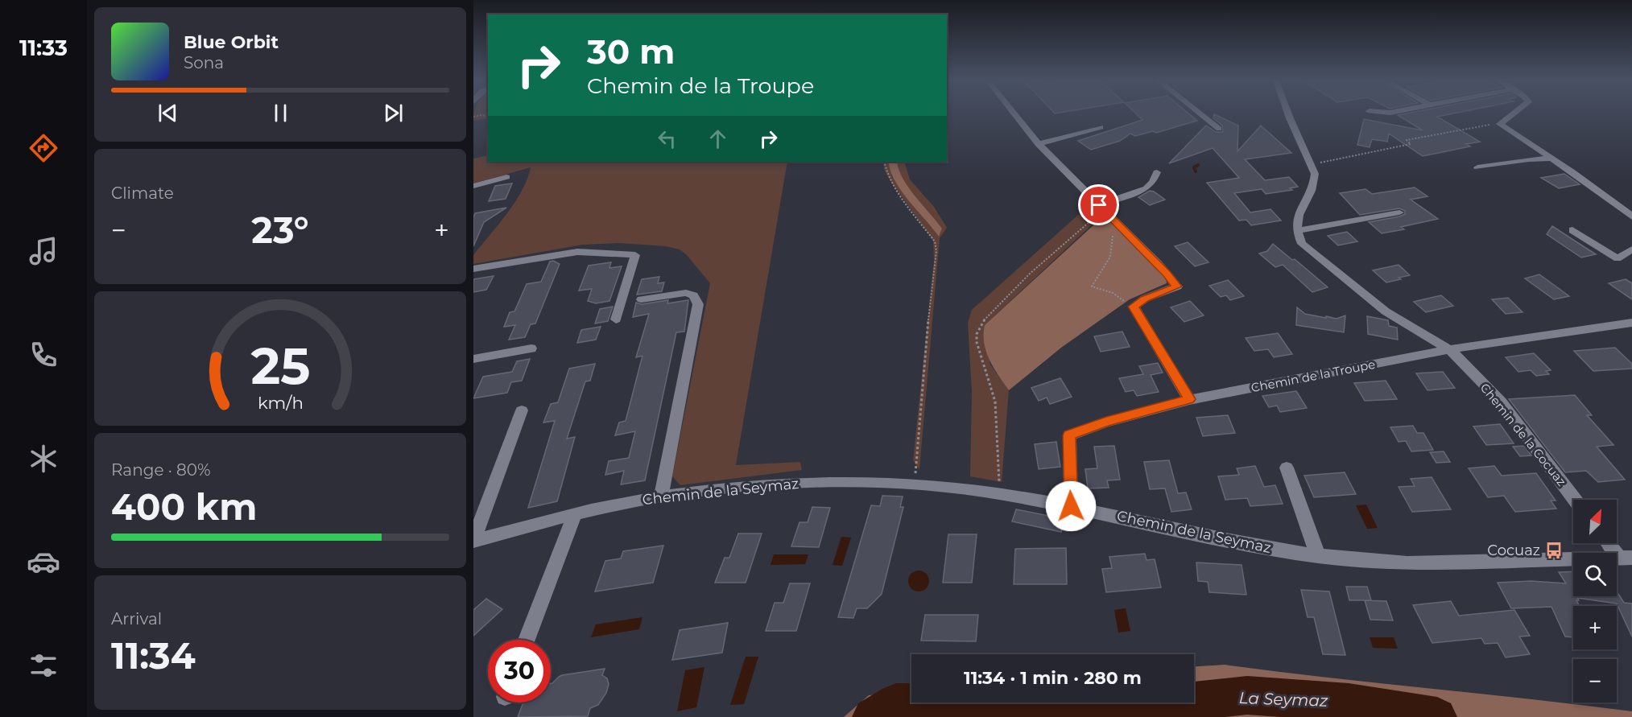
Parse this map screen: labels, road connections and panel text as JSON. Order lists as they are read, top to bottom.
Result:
{
  "streets": {
    "street": ["Chemin de la Troupe", "Chemin de la Cocuaz", "Chemin de la Seymaz"]
  },
  "crossings": [
    ["Chemin de la Troupe", "Chemin de la Cocuaz"],
    ["Chemin de la Troupe", "Chemin de la Seymaz"]
  ],
  "water": ["La Seymaz"],
  "places": {
    "bus stop": ["Cocuaz"]
  },
  "north": "top right",
  "page": {
    "tabs": "11:33",
    "turn": ["30 m", "Chemin de la Troupe"],
    "song": ["Blue Orbit", "Sona"],
    "tile": [
      "Climate",
      ["Range · 80%", "400 km"],
      ["Arrival", "11:34"]
    ],
    "heat": ["−", "23°", "+"],
    "map_buttons": ["+", "−"],
    "limit": "30",
    "trip": "11:34 · 1 min · 280 m",
    "gauge": ["25", "km/h"]
  }
}
